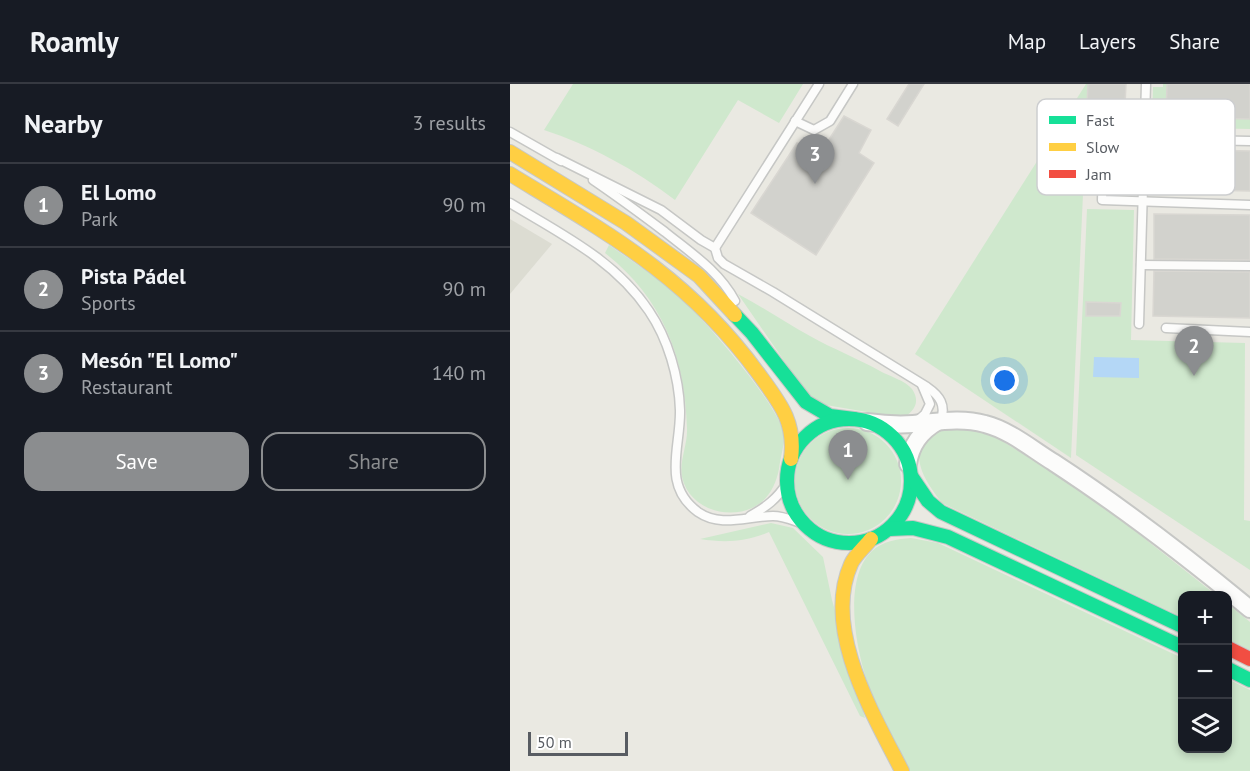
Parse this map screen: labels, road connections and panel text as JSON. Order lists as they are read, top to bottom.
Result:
{
  "legend": ["Fast", "Slow", "Jam"],
  "scale_bar": "50 m",
  "page": {
    "header": "Roamly",
    "nav": ["Map", "Layers", "Share"],
    "heading": ["Nearby", "3 results"],
    "pins": ["3", "2", "1"],
    "list": [
      {
        "mark": "1",
        "name": "El Lomo",
        "note": "Park",
        "value": "90 m"
      },
      {
        "mark": "2",
        "name": "Pista Pádel",
        "note": "Sports",
        "value": "90 m"
      },
      {
        "mark": "3",
        "name": "Mesón \"El Lomo\"",
        "note": "Restaurant",
        "value": "140 m"
      }
    ],
    "buttons": ["Save", "Share"],
    "map_buttons": ["+", "−"],
    "scale": "50 m"
  }
}
